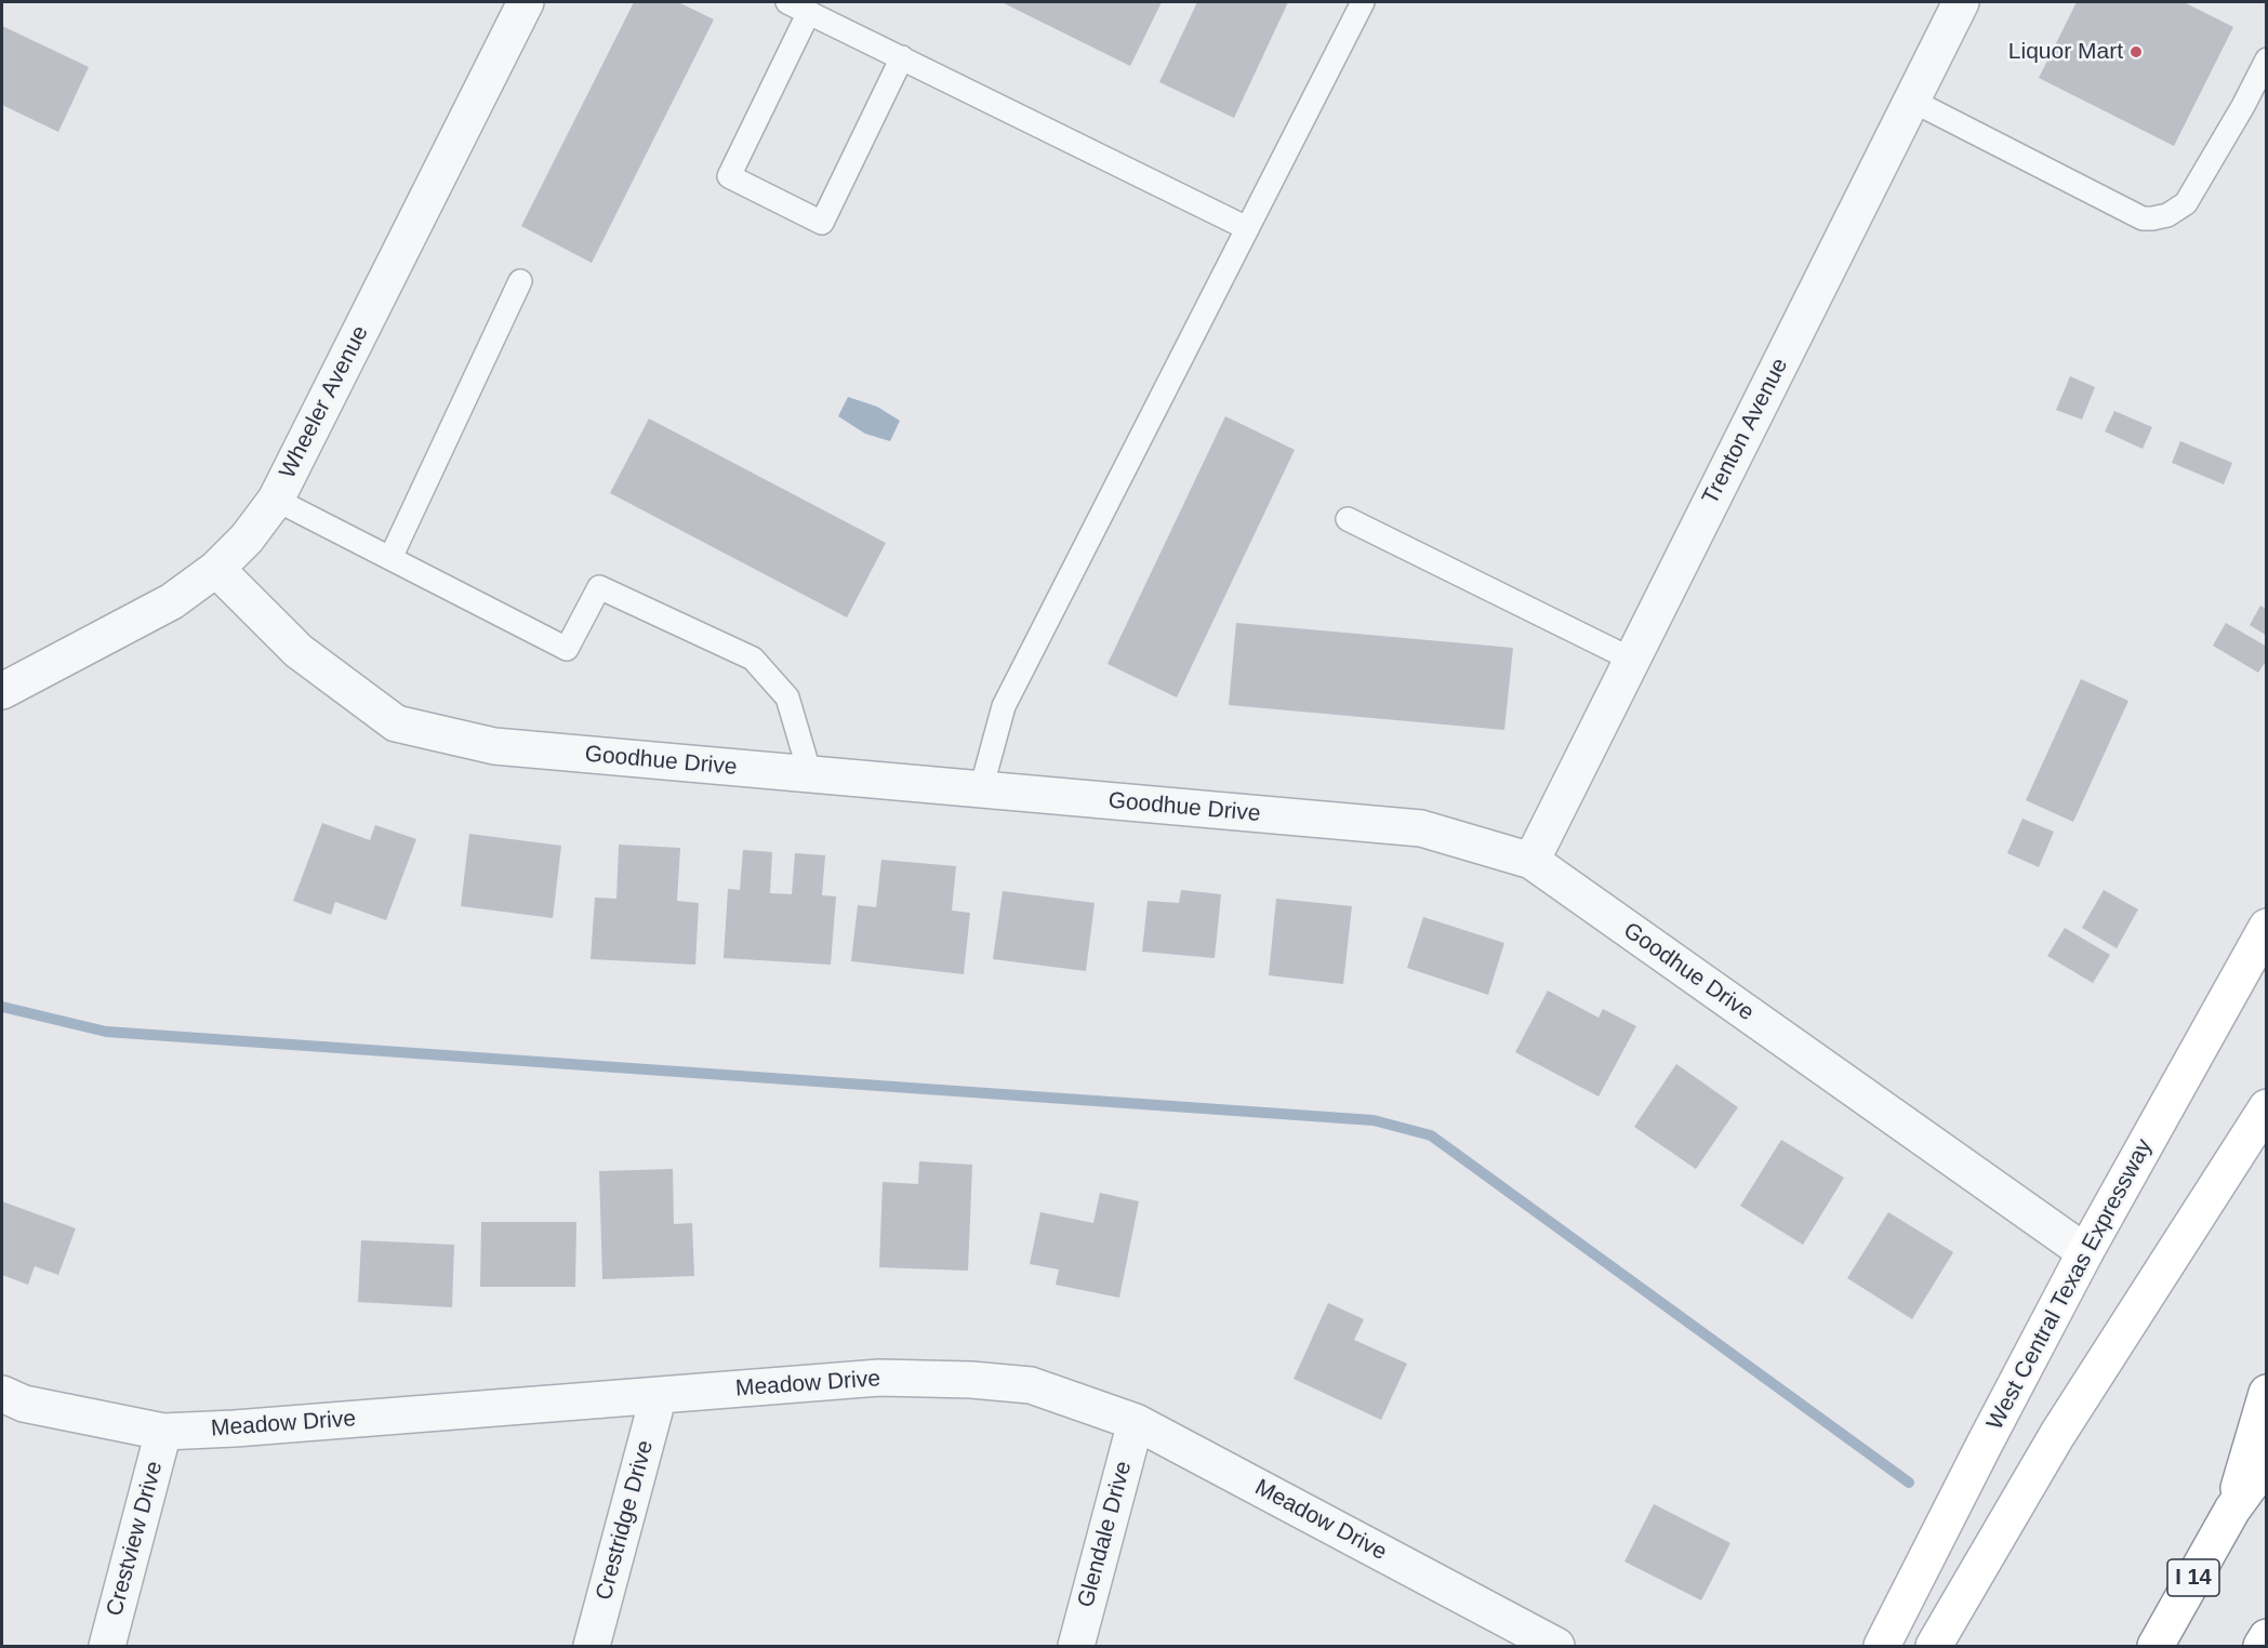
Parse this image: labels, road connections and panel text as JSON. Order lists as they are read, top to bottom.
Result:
{
  "streets": {
    "main road": ["West Central Texas Expressway", "I 14"],
    "street": [
      "Wheeler Avenue",
      "Trenton Avenue",
      "Goodhue Drive",
      "Meadow Drive",
      "Crestridge Drive",
      "Glendale Drive",
      "Crestview Drive"
    ]
  },
  "crossings": [
    ["Wheeler Avenue", "Goodhue Drive"],
    ["Trenton Avenue", "Goodhue Drive"],
    ["Goodhue Drive", "West Central Texas Expressway"],
    ["Meadow Drive", "Crestridge Drive"],
    ["Meadow Drive", "Glendale Drive"],
    ["Meadow Drive", "Crestview Drive"]
  ],
  "places": ["Liquor Mart"]
}
